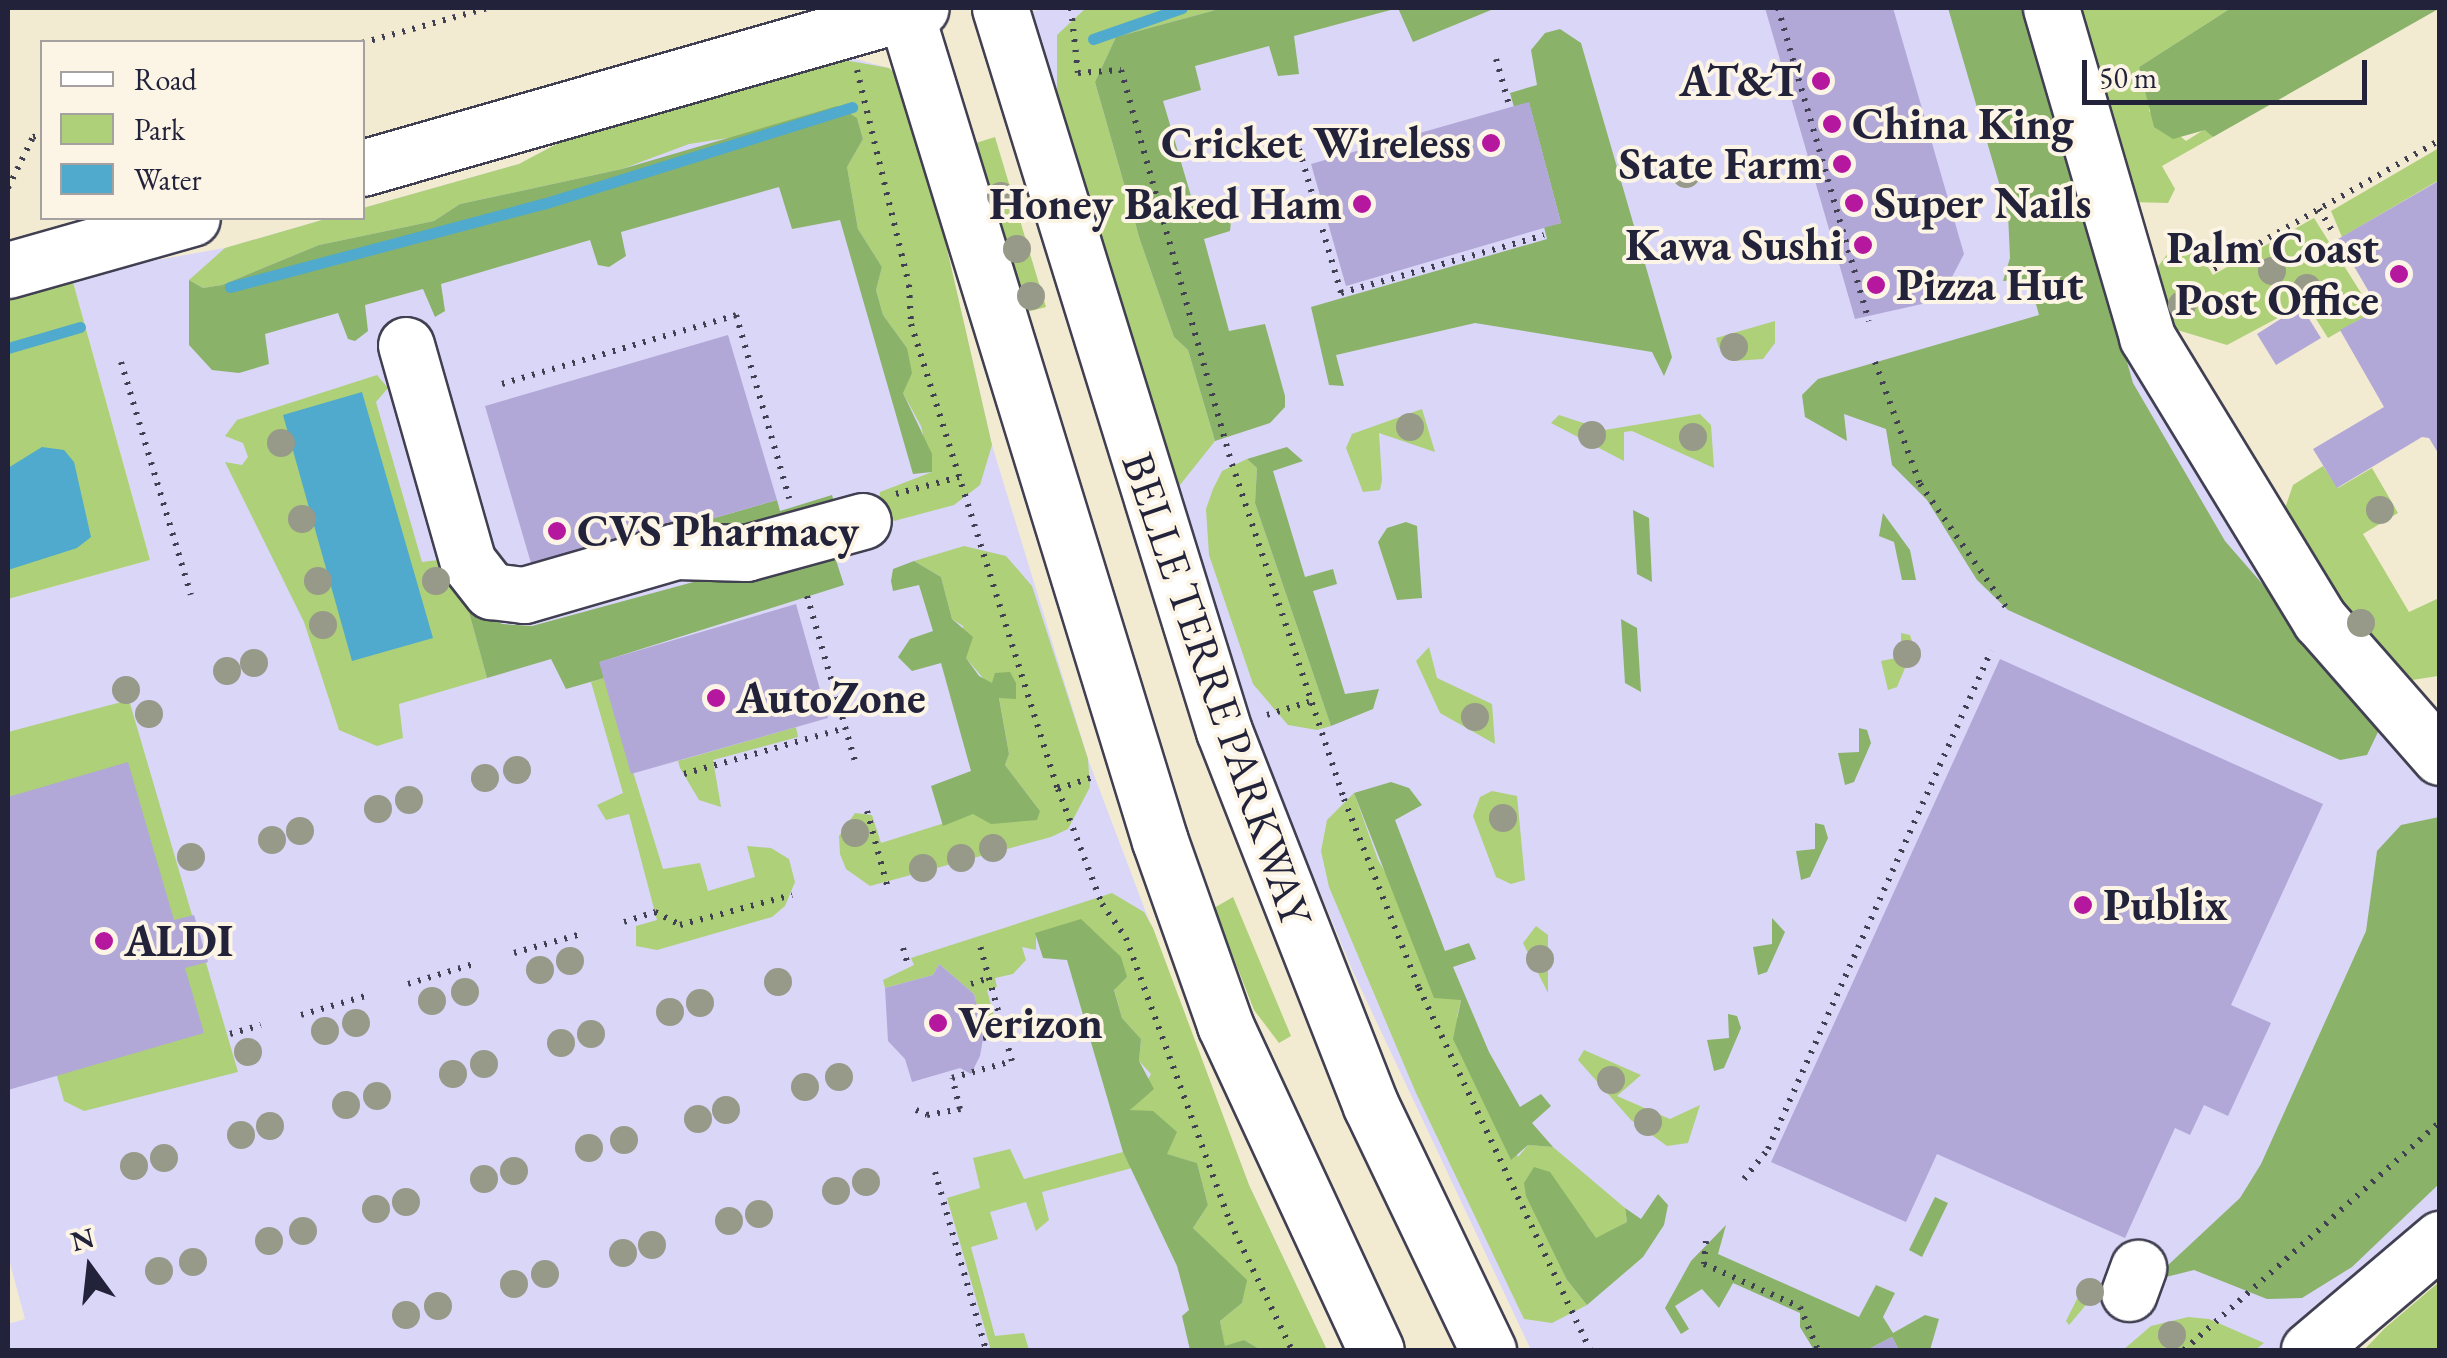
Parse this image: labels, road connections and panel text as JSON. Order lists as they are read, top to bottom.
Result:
{
  "streets": {
    "main road": ["BELLE TERRE PARKWAY"]
  },
  "places": [
    "AT&T",
    "China King",
    "Cricket Wireless",
    "State Farm",
    "Super Nails",
    "Honey Baked Ham",
    "Kawa Sushi",
    "Palm Coast Post Office",
    "Pizza Hut",
    "CVS Pharmacy",
    "AutoZone",
    "Publix",
    "ALDI",
    "Verizon"
  ],
  "legend": ["Road", "Park", "Water"],
  "scale_bar": "50 m",
  "north": "top"
}
